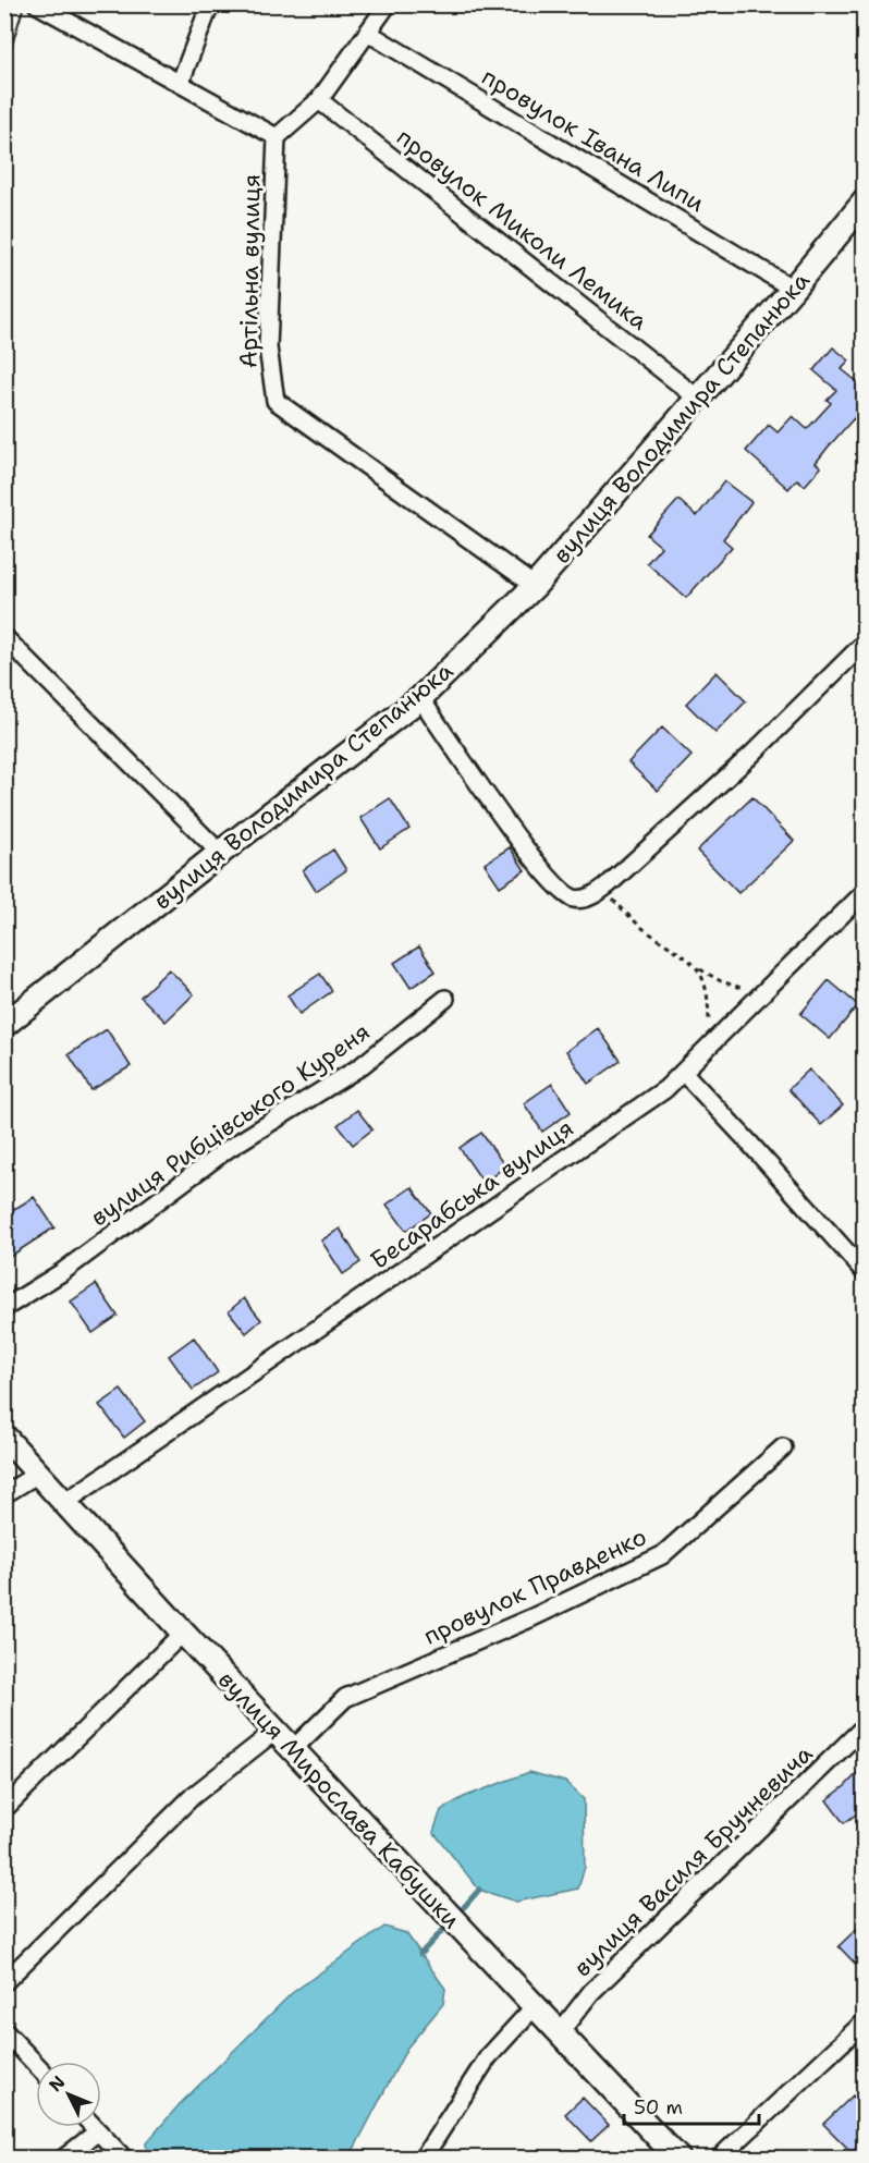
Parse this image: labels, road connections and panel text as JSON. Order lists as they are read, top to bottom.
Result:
{
  "streets": {
    "street": [
      "провулок Івана Липи",
      "провулок Миколи Лемика",
      "Артільна вулиця",
      "вулиця Володимира Степанюка",
      "вулиця Рибцівського Куреня",
      "Бесарабська вулиця",
      "провулок Правденко",
      "вулиця Мирослава Кабушки",
      "вулиця Василя Бручневича"
    ]
  },
  "crossings": [
    ["провулок Івана Липи", "вулиця Володимира Степанюка"],
    ["провулок Миколи Лемика", "вулиця Володимира Степанюка"],
    ["Артільна вулиця", "вулиця Володимира Степанюка"],
    ["Бесарабська вулиця", "вулиця Мирослава Кабушки"],
    ["провулок Правденко", "вулиця Мирослава Кабушки"],
    ["вулиця Мирослава Кабушки", "вулиця Василя Бручневича"]
  ],
  "scale_bar": "50 m",
  "north": "top left"
}
